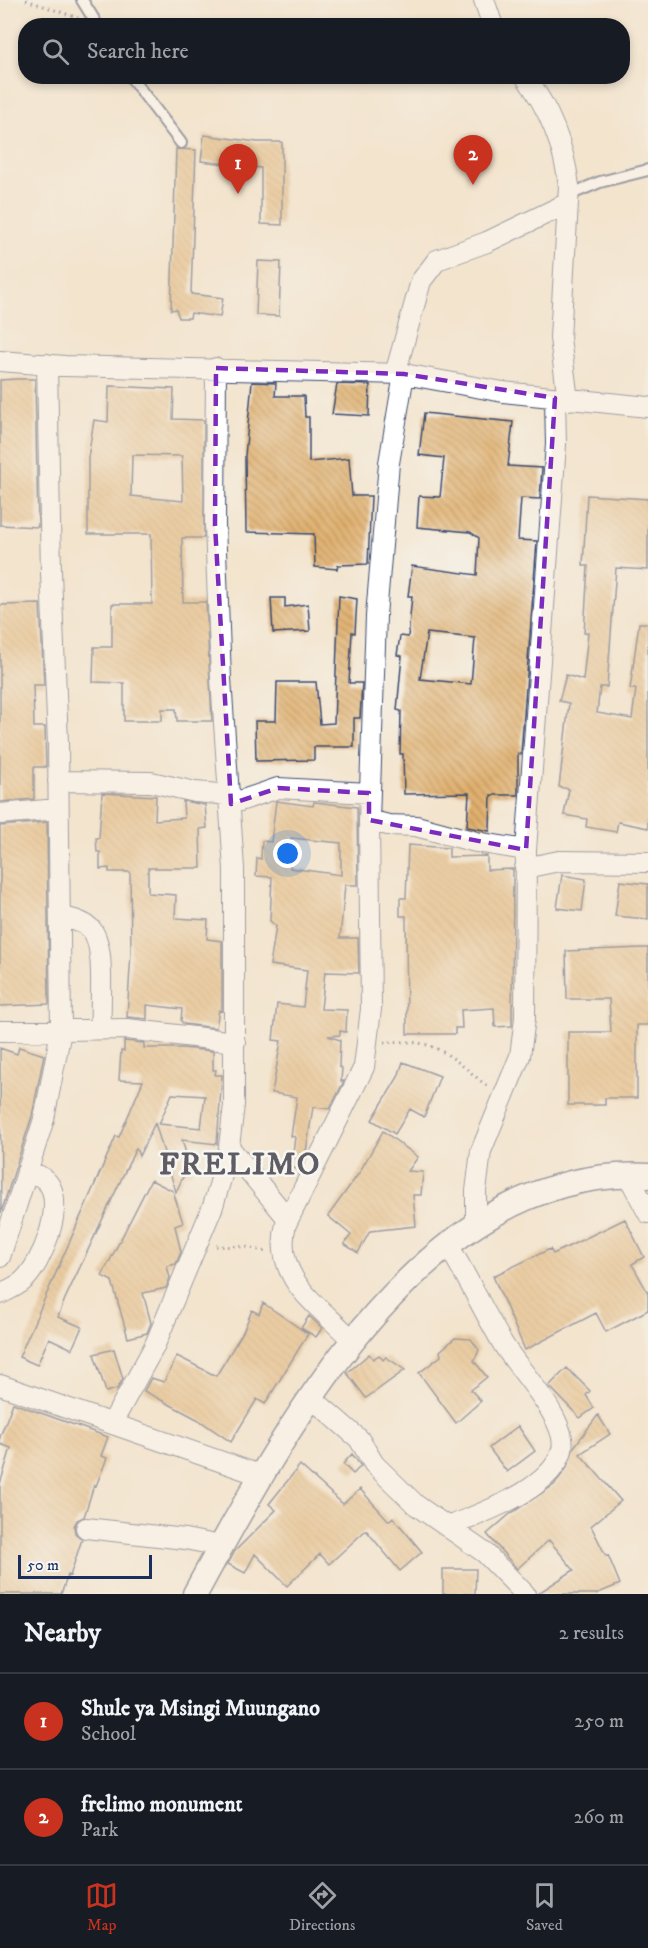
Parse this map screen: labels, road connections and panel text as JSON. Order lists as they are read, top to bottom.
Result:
{
  "districts": ["FRELIMO"],
  "scale_bar": "50 m",
  "page": {
    "search": "Search here",
    "pins": ["2", "1"],
    "scale": "50 m",
    "heading": ["Nearby", "2 results"],
    "list": [
      {
        "mark": "1",
        "name": "Shule ya Msingi Muungano",
        "note": "School",
        "value": "250 m"
      },
      {
        "mark": "2",
        "name": "frelimo monument",
        "note": "Park",
        "value": "260 m"
      }
    ],
    "nav": ["Map", "Directions", "Saved"]
  }
}
